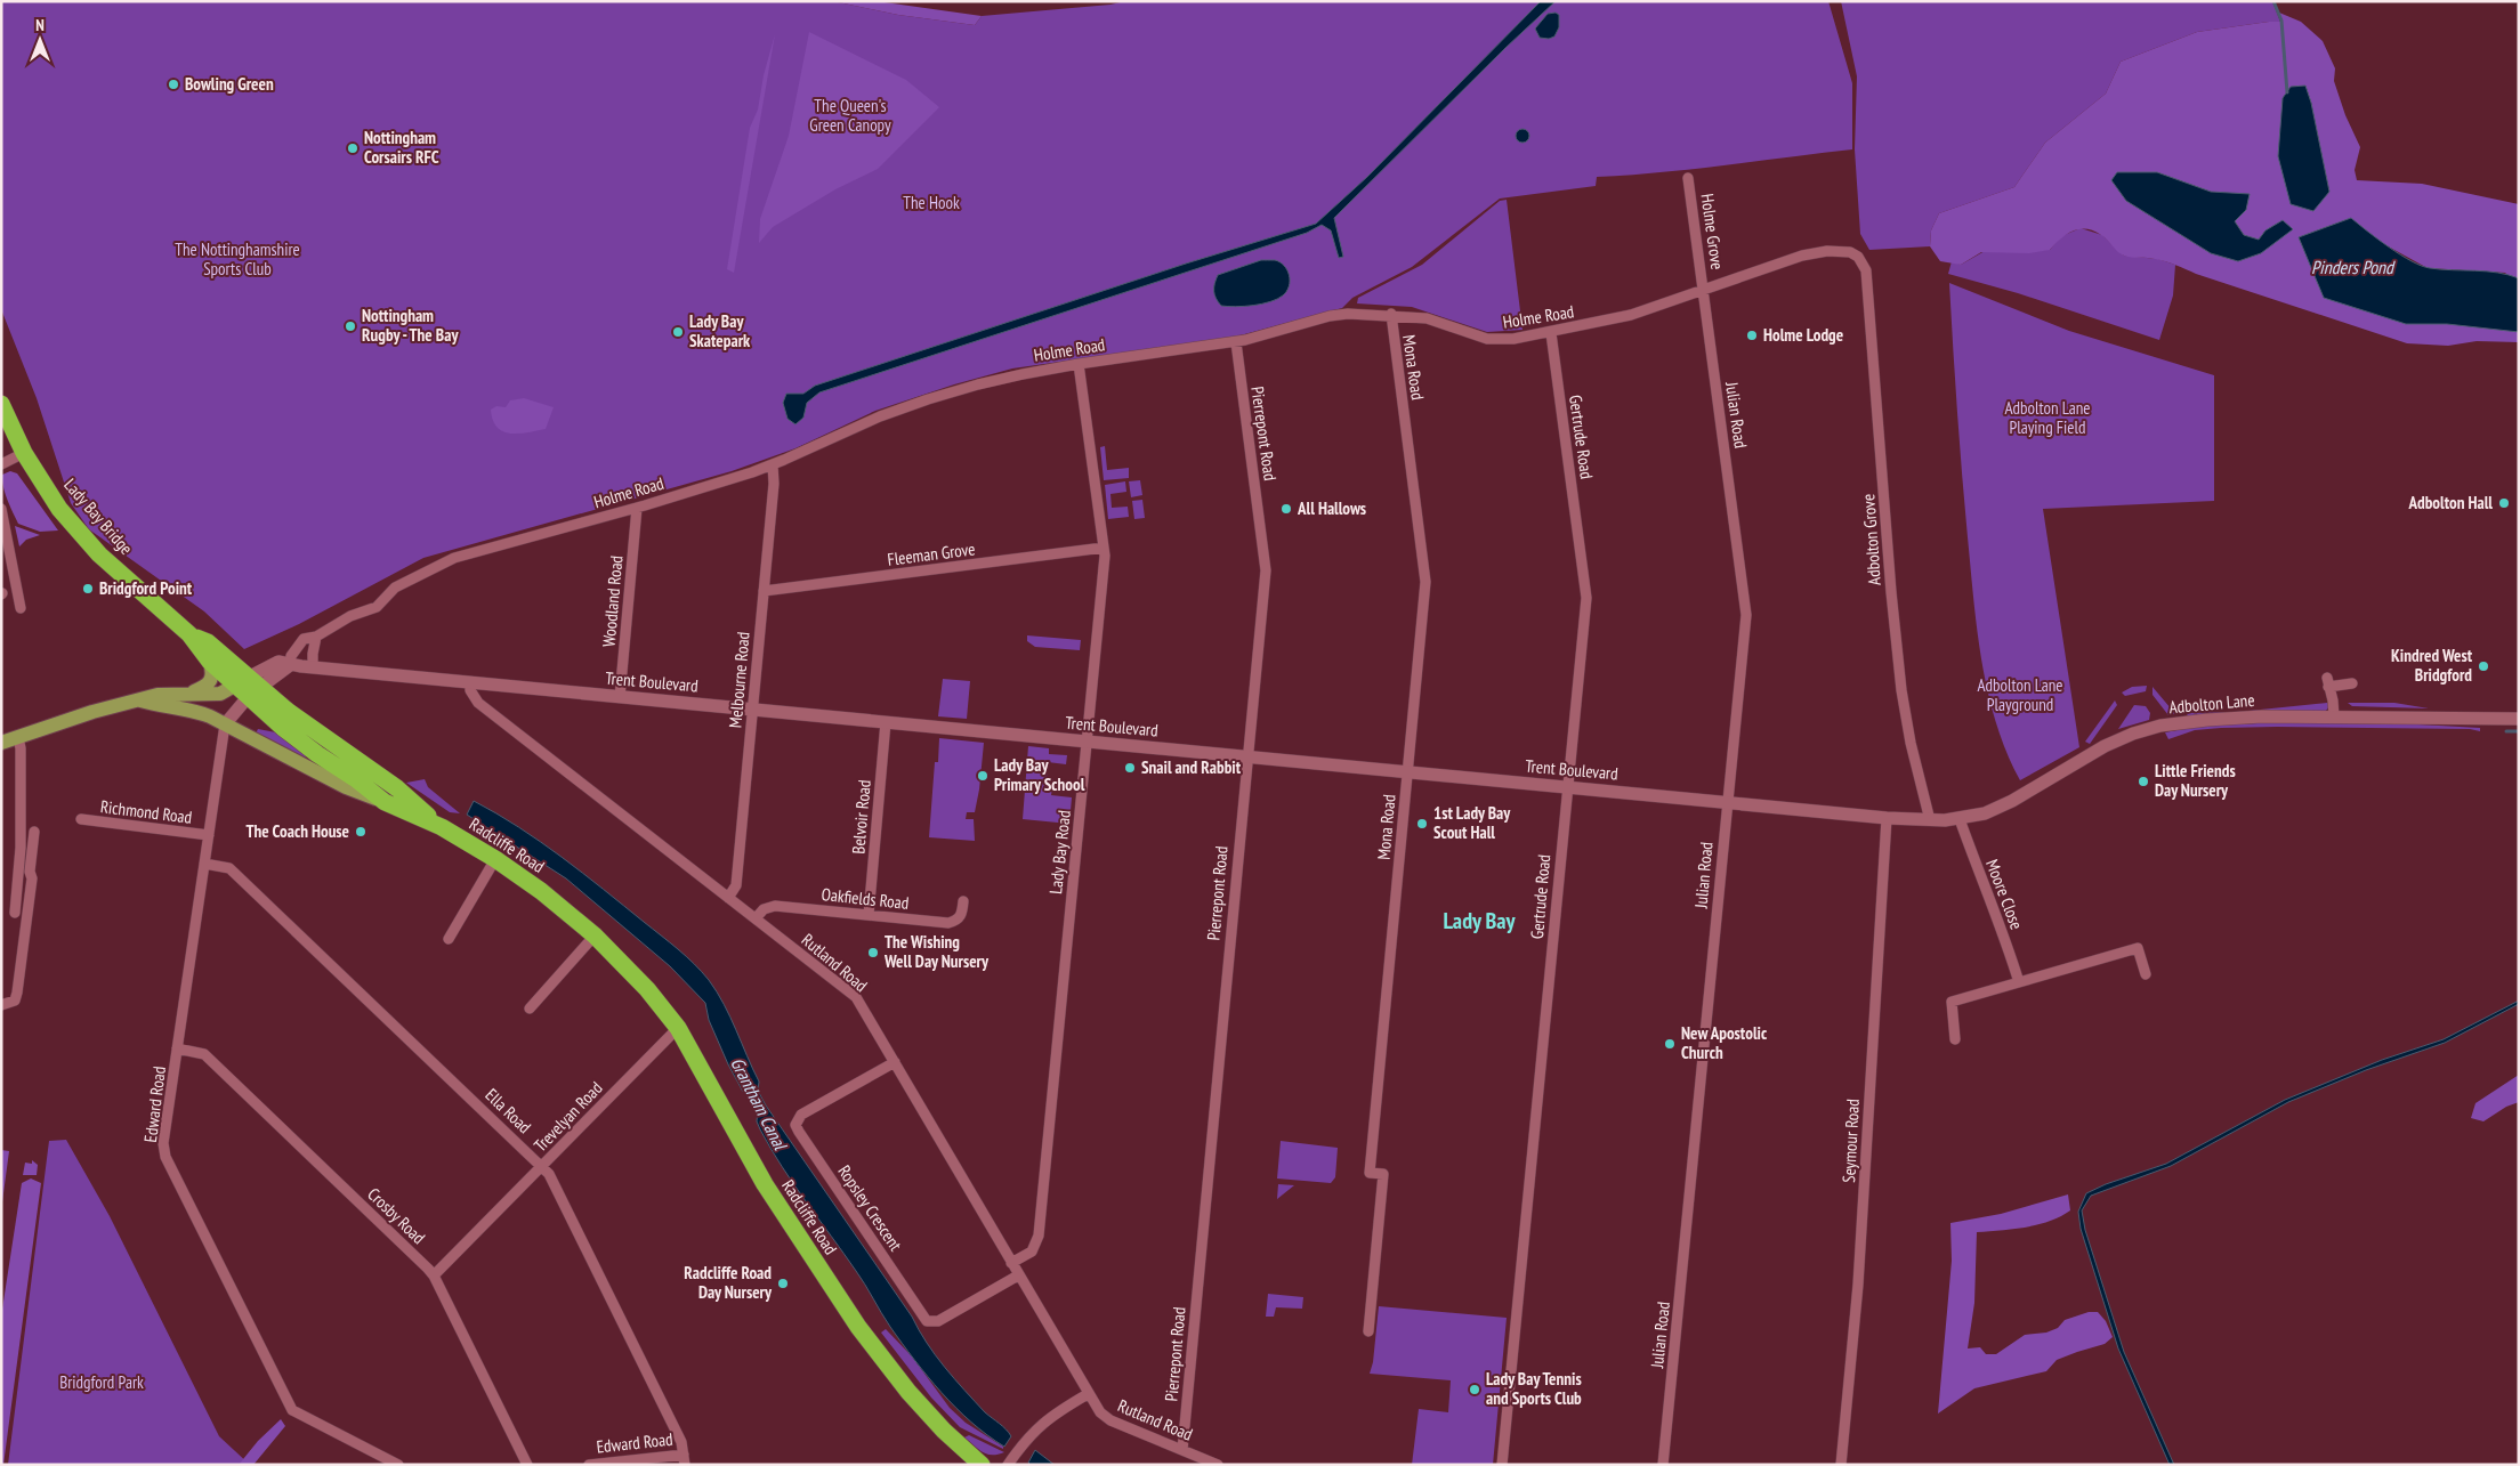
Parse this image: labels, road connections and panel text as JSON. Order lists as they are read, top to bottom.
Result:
{
  "streets": {
    "highway": ["Lady Bay Bridge", "Radcliffe Road"],
    "street": [
      "Holme Grove",
      "Holme Road",
      "Mona Road",
      "Julian Road",
      "Pierrepont Road",
      "Gertrude Road",
      "Adbolton Grove",
      "Fleeman Grove",
      "Woodland Road",
      "Melbourne Road",
      "Trent Boulevard",
      "Adbolton Lane",
      "Richmond Road",
      "Belvoir Road",
      "Lady Bay Road",
      "Moore Close",
      "Oakfields Road",
      "Rutland Road",
      "Edward Road",
      "Ella Road",
      "Trevelyan Road",
      "Seymour Road",
      "Ropsley Crescent",
      "Crosby Road"
    ]
  },
  "crossings": [
    ["Holme Grove", "Holme Road"],
    ["Holme Grove", "Julian Road"],
    ["Holme Road", "Mona Road"],
    ["Holme Road", "Julian Road"],
    ["Holme Road", "Pierrepont Road"],
    ["Holme Road", "Gertrude Road"],
    ["Holme Road", "Adbolton Grove"],
    ["Holme Road", "Woodland Road"],
    ["Holme Road", "Melbourne Road"],
    ["Holme Road", "Trent Boulevard"],
    ["Holme Road", "Lady Bay Road"],
    ["Mona Road", "Trent Boulevard"],
    ["Julian Road", "Trent Boulevard"],
    ["Pierrepont Road", "Trent Boulevard"],
    ["Pierrepont Road", "Rutland Road"],
    ["Gertrude Road", "Trent Boulevard"],
    ["Lady Bay Bridge", "Trent Boulevard"],
    ["Lady Bay Bridge", "Radcliffe Road"],
    ["Adbolton Grove", "Trent Boulevard"],
    ["Adbolton Grove", "Adbolton Lane"],
    ["Fleeman Grove", "Melbourne Road"],
    ["Fleeman Grove", "Lady Bay Road"],
    ["Woodland Road", "Trent Boulevard"],
    ["Melbourne Road", "Trent Boulevard"],
    ["Melbourne Road", "Rutland Road"],
    ["Trent Boulevard", "Adbolton Lane"],
    ["Trent Boulevard", "Belvoir Road"],
    ["Trent Boulevard", "Radcliffe Road"],
    ["Trent Boulevard", "Lady Bay Road"],
    ["Trent Boulevard", "Rutland Road"],
    ["Trent Boulevard", "Seymour Road"],
    ["Adbolton Lane", "Moore Close"],
    ["Richmond Road", "Edward Road"],
    ["Belvoir Road", "Oakfields Road"],
    ["Radcliffe Road", "Edward Road"],
    ["Radcliffe Road", "Trevelyan Road"],
    ["Lady Bay Road", "Rutland Road"],
    ["Oakfields Road", "Rutland Road"],
    ["Rutland Road", "Ropsley Crescent"],
    ["Edward Road", "Ella Road"],
    ["Edward Road", "Crosby Road"],
    ["Ella Road", "Trevelyan Road"],
    ["Trevelyan Road", "Crosby Road"]
  ],
  "districts": ["Lady Bay"],
  "water": ["Pinders Pond", "Grantham Canal"],
  "parks": [
    "The Queen's Green Canopy",
    "The Hook",
    "The Nottinghamshire Sports Club",
    "Adbolton Lane Playing Field",
    "Adbolton Lane Playground",
    "Bridgford Park"
  ],
  "places": [
    "Bowling Green",
    "Nottingham Corsairs RFC",
    "Nottingham Rugby - The Bay",
    "Lady Bay Skatepark",
    "Holme Lodge",
    "Adbolton Hall",
    "All Hallows",
    "Bridgford Point",
    "Kindred West Bridgford",
    "Snail and Rabbit",
    "Lady Bay Primary School",
    "Little Friends Day Nursery",
    "1st Lady Bay Scout Hall",
    "The Coach House",
    "The Wishing Well Day Nursery",
    "New Apostolic Church",
    "Radcliffe Road Day Nursery",
    "Lady Bay Tennis and Sports Club"
  ],
  "north": "top"
}
